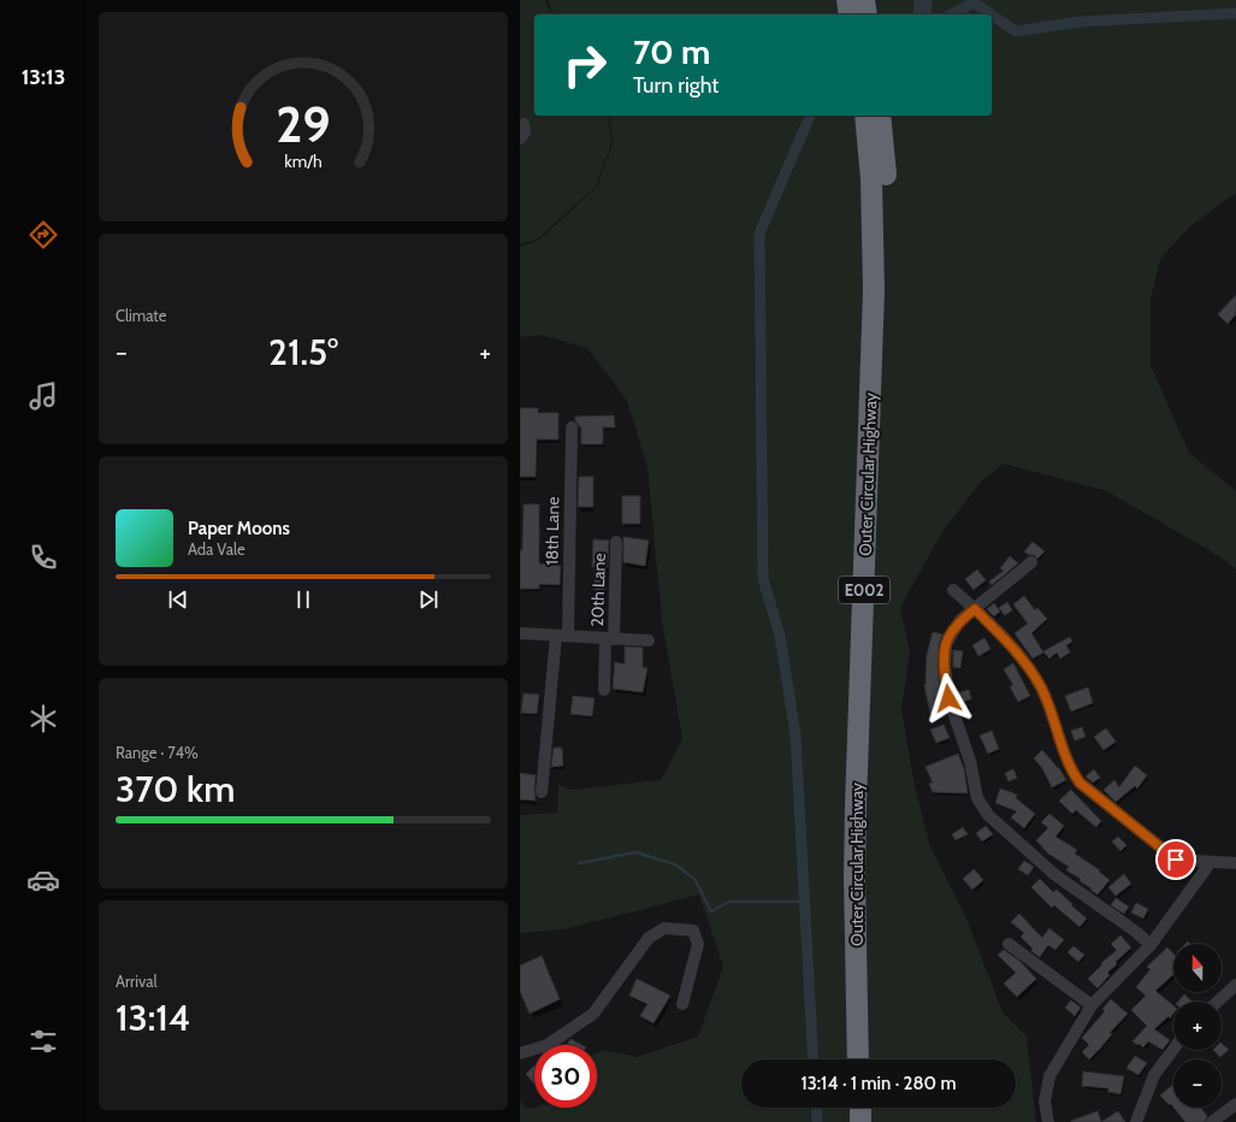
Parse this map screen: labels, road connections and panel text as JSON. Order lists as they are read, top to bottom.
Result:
{
  "streets": {
    "highway": ["Outer Circular Highway", "E002"],
    "street": ["18th Lane", "20th Lane"]
  },
  "north": "top",
  "page": {
    "tabs": "13:13",
    "turn": ["70 m", "Turn right"],
    "tile": [
      "Climate",
      ["Range · 74%", "370 km"],
      ["Arrival", "13:14"]
    ],
    "heat": ["−", "21.5°", "+"],
    "song": ["Paper Moons", "Ada Vale"],
    "map_buttons": ["+", "−"],
    "limit": "30",
    "trip": "13:14 · 1 min · 280 m",
    "gauge": ["29", "km/h"]
  }
}
